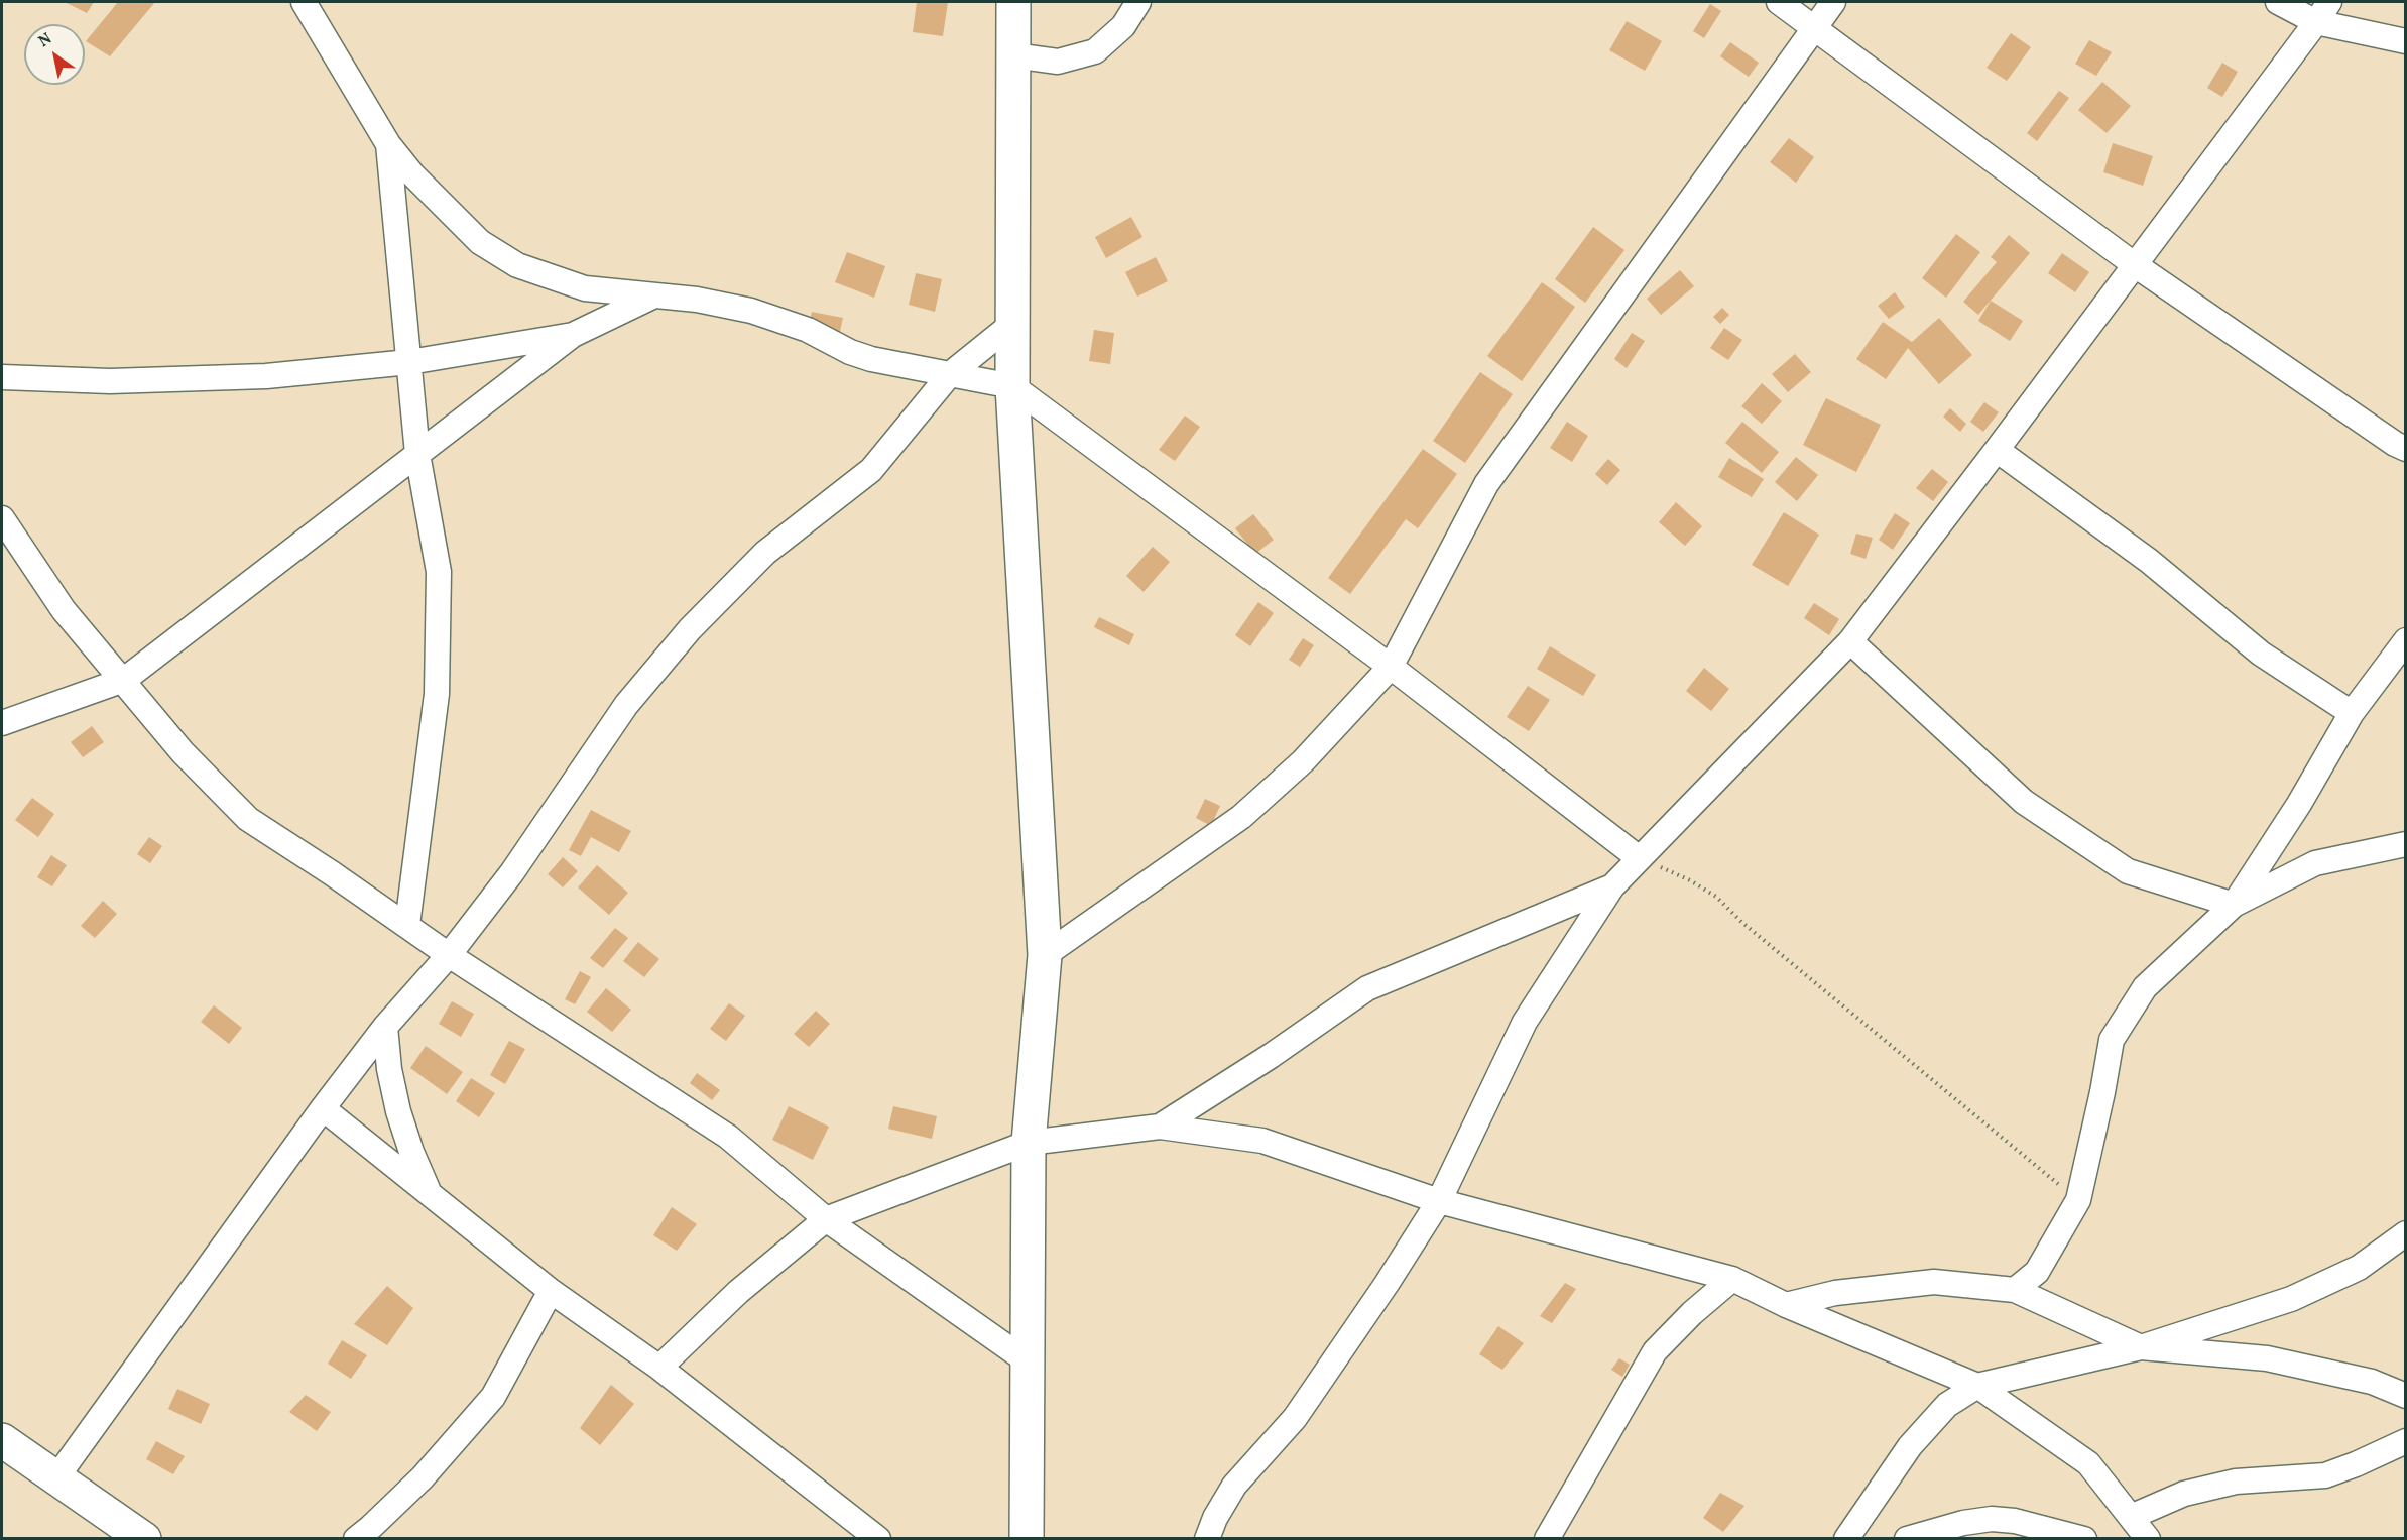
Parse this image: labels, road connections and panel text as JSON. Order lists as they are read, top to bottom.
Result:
{
  "north": "top left"
}
